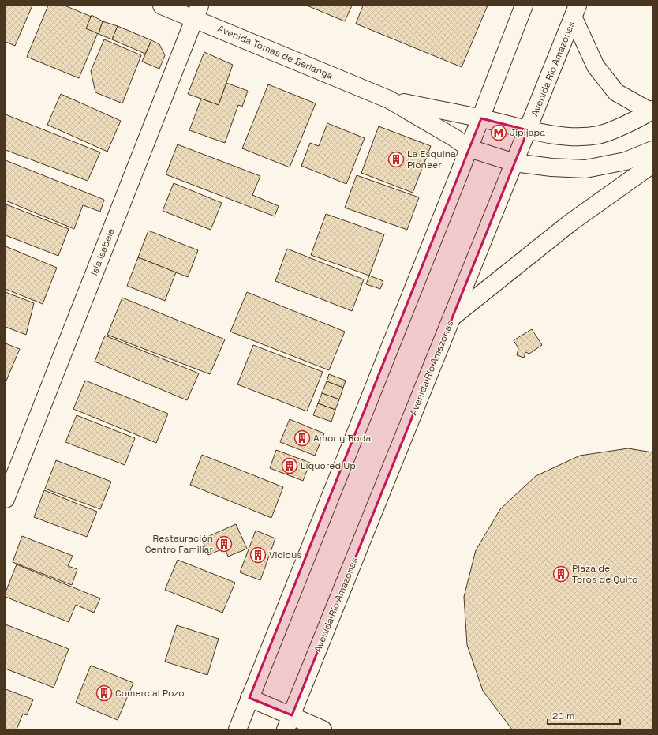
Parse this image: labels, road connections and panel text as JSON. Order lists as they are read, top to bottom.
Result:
{
  "streets": {
    "main road": ["Avenida Tomas de Berlanga", "Avenida Río Amazonas", "Isla Isabela"]
  },
  "crossings": [
    ["Avenida Tomas de Berlanga", "Avenida Río Amazonas"],
    ["Avenida Tomas de Berlanga", "Isla Isabela"]
  ],
  "places": {
    "metro station": ["Jipijapa"],
    "building": [
      "La Esquina Pioneer",
      "Amor y Boda",
      "Liquored Up",
      "Restauración Centro Familiar",
      "Vicious",
      "Plaza de Toros de Quito",
      "Comercial Pozo"
    ]
  },
  "scale_bar": "20 m"
}
